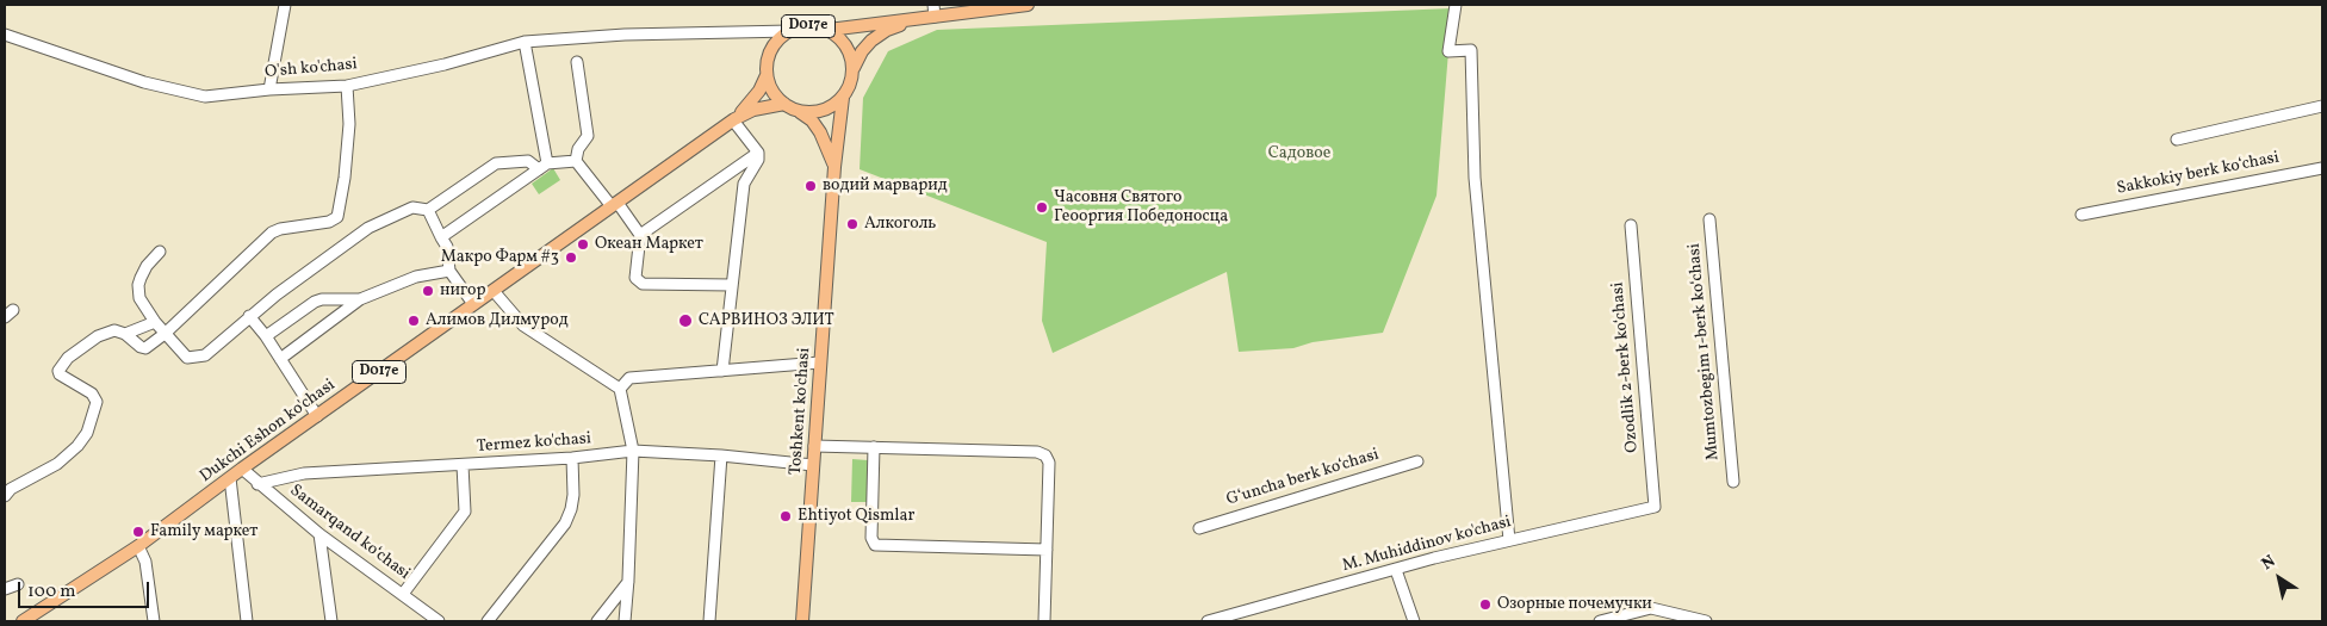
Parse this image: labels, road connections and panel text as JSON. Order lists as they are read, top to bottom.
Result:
{
  "streets": {
    "main road": ["D017e", "Toshkent ko'chasi", "Dukchi Eshon ko'chasi"],
    "street": [
      "O'sh ko'chasi",
      "Sakkokiy berk koʻchasi",
      "Mumtozbegim 1-berk koʻchasi",
      "Ozodlik 2-berk koʻchasi",
      "Termez ko'chasi",
      "Gʻuncha berk koʻchasi",
      "Samarqand ko‘chasi",
      "M. Muhiddinov ko'chasi"
    ]
  },
  "crossings": [
    ["D017e", "O'sh ko'chasi"],
    ["D017e", "Toshkent ko'chasi"],
    ["D017e", "Dukchi Eshon ko'chasi"],
    ["O'sh ko'chasi", "Toshkent ko'chasi"],
    ["Ozodlik 2-berk koʻchasi", "M. Muhiddinov ko'chasi"],
    ["Toshkent ko'chasi", "Termez ko'chasi"],
    ["Dukchi Eshon ko'chasi", "Samarqand ko‘chasi"],
    ["Termez ko'chasi", "Samarqand ko‘chasi"]
  ],
  "parks": ["Садовое"],
  "places": [
    "водий марварид",
    "Часовня Святого Геооргия Победоносца",
    "Алкоголь",
    "Океан Маркет",
    "Макро Фарм #3",
    "нигор",
    "Алимов Дилмурод",
    "САРВИНОЗ ЭЛИТ",
    "Ehtiyot Qismlar",
    "Family маркет",
    "Озорные почемучки"
  ],
  "scale_bar": "100 m",
  "north": "top left"
}
